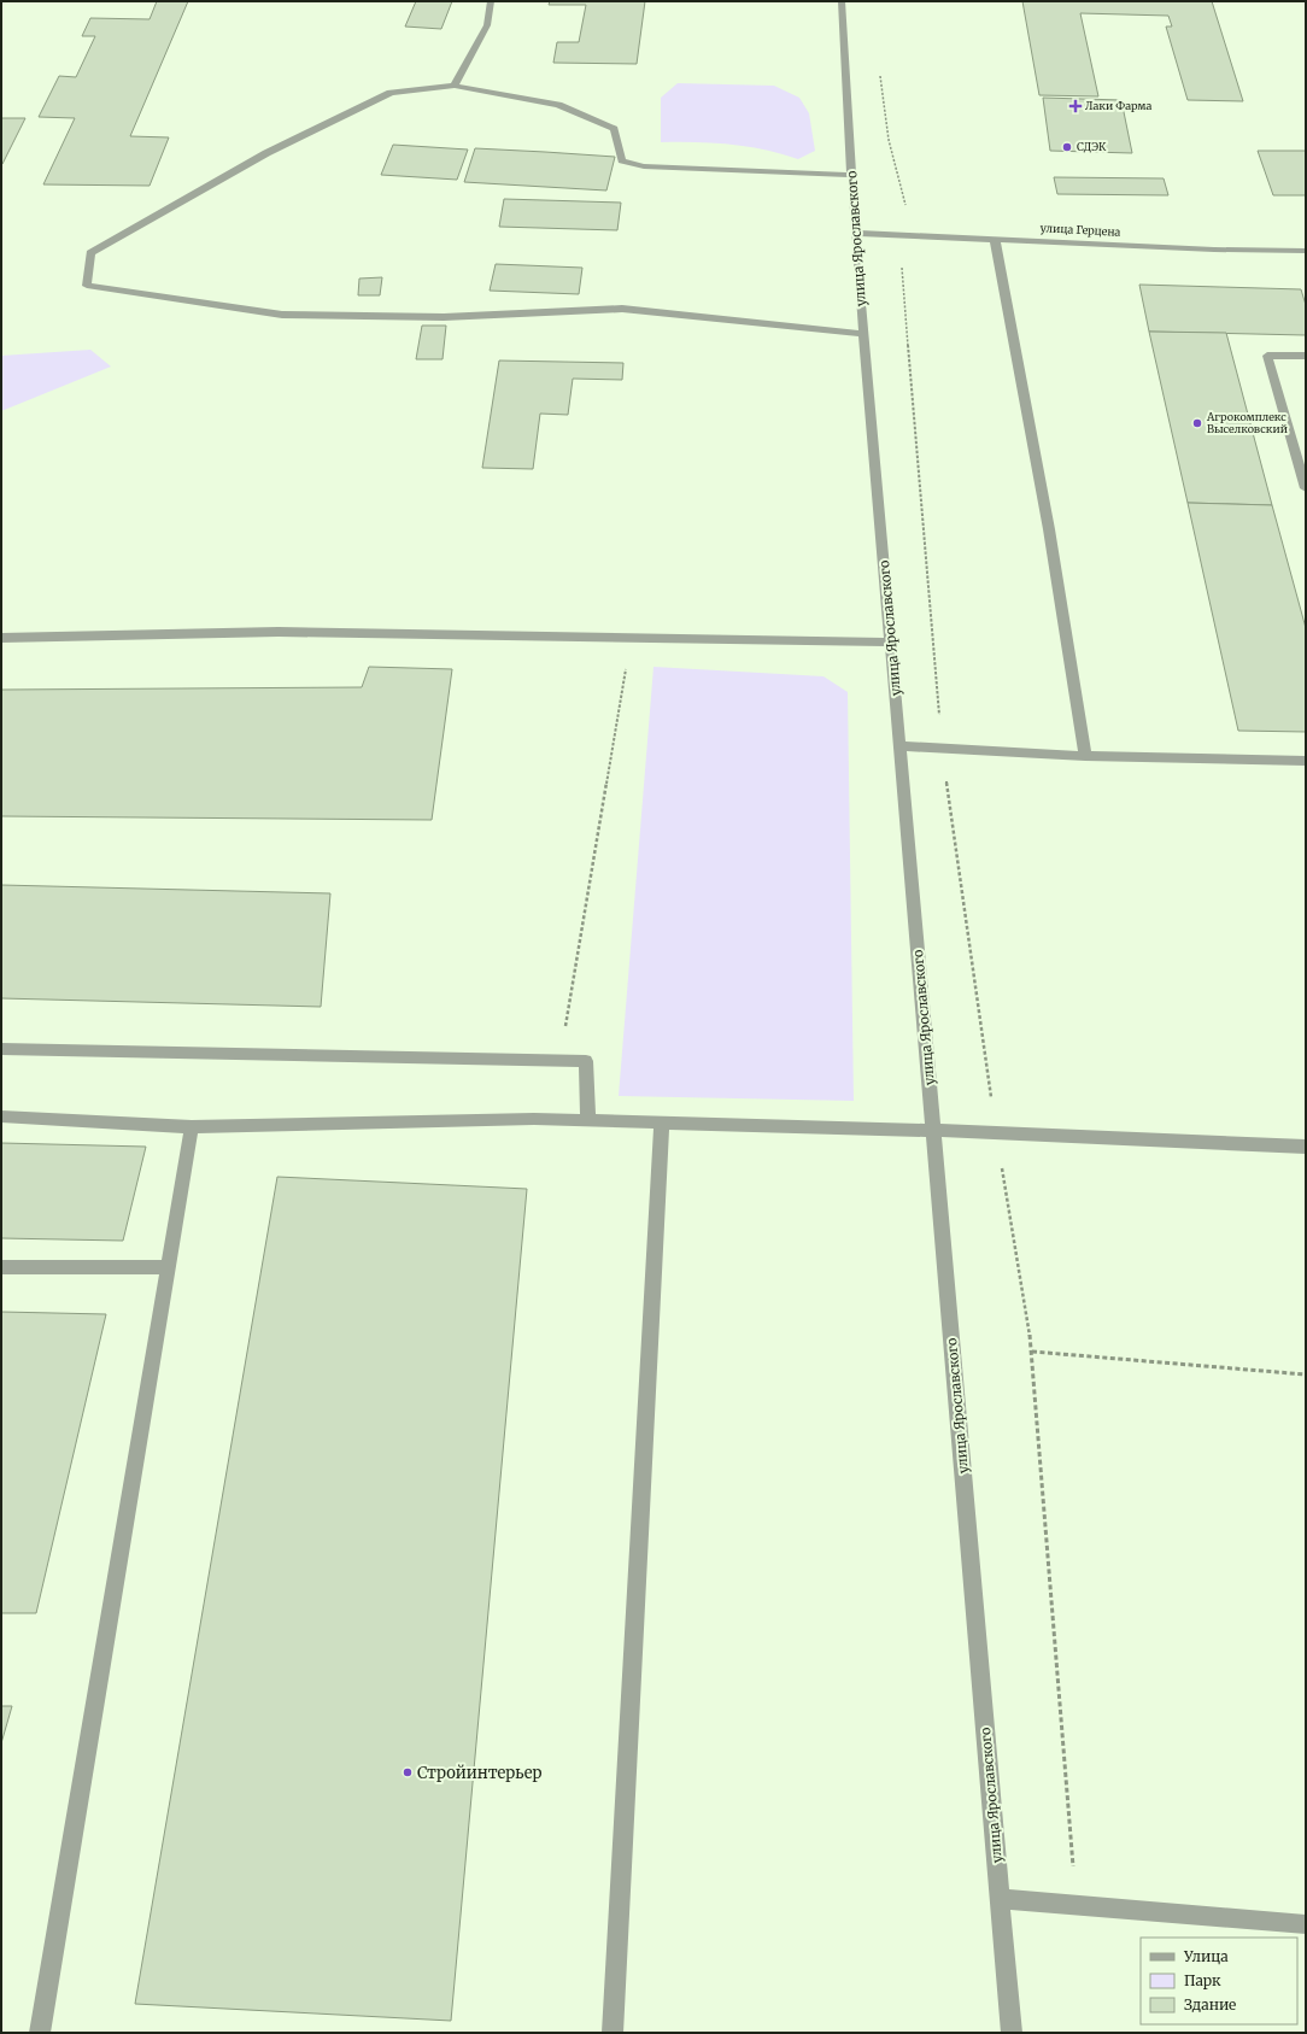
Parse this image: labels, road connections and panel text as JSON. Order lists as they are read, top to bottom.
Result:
{
  "streets": {
    "street": ["улица Герцена", "улица Ярославского"]
  },
  "crossings": [
    ["улица Герцена", "улица Ярославского"]
  ],
  "places": {
    "health": ["Лаки Фарма"],
    "other": ["СДЭК", "Агрокомплекс Выселковский", "Стройинтерьер"]
  },
  "legend": ["Улица", "Парк", "Здание"]
}
